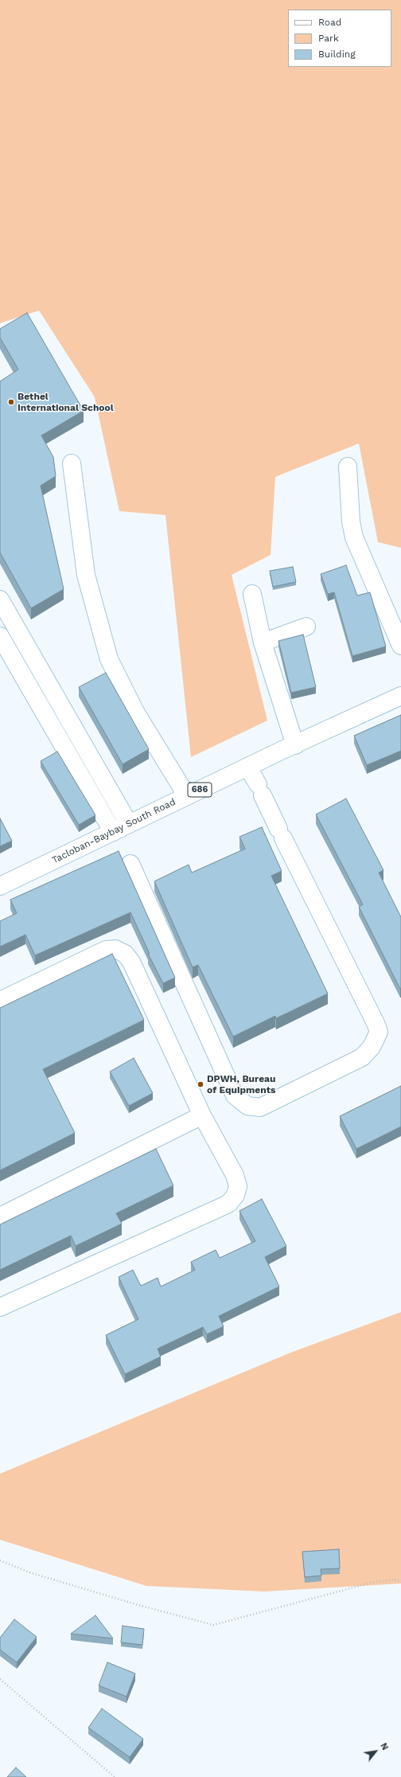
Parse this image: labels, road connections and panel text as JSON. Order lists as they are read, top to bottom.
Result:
{
  "streets": {
    "main road": ["686", "Tacloban-Baybay South Road"]
  },
  "places": ["Bethel International School", "DPWH, Bureau of Equipments"],
  "legend": ["Road", "Park", "Building"],
  "north": "top right"
}
